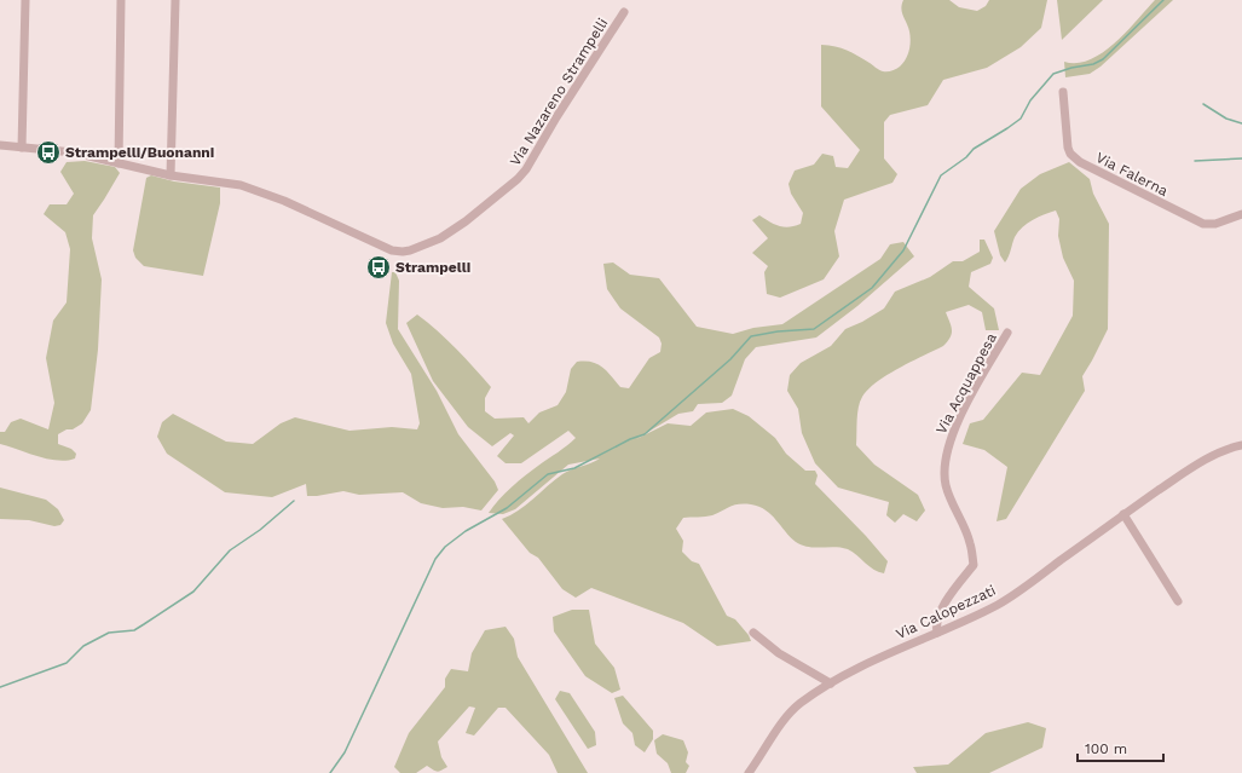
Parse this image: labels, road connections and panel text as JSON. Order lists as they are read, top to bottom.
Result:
{
  "streets": {
    "street": [
      "Via Nazareno Strampelli",
      "Via Falerna",
      "Via Acquappesa",
      "Via Calopezzati"
    ]
  },
  "crossings": [
    ["Via Acquappesa", "Via Calopezzati"]
  ],
  "places": {
    "bus stop": ["Strampelli/Buonanni", "Strampelli"]
  },
  "scale_bar": "100 m"
}
